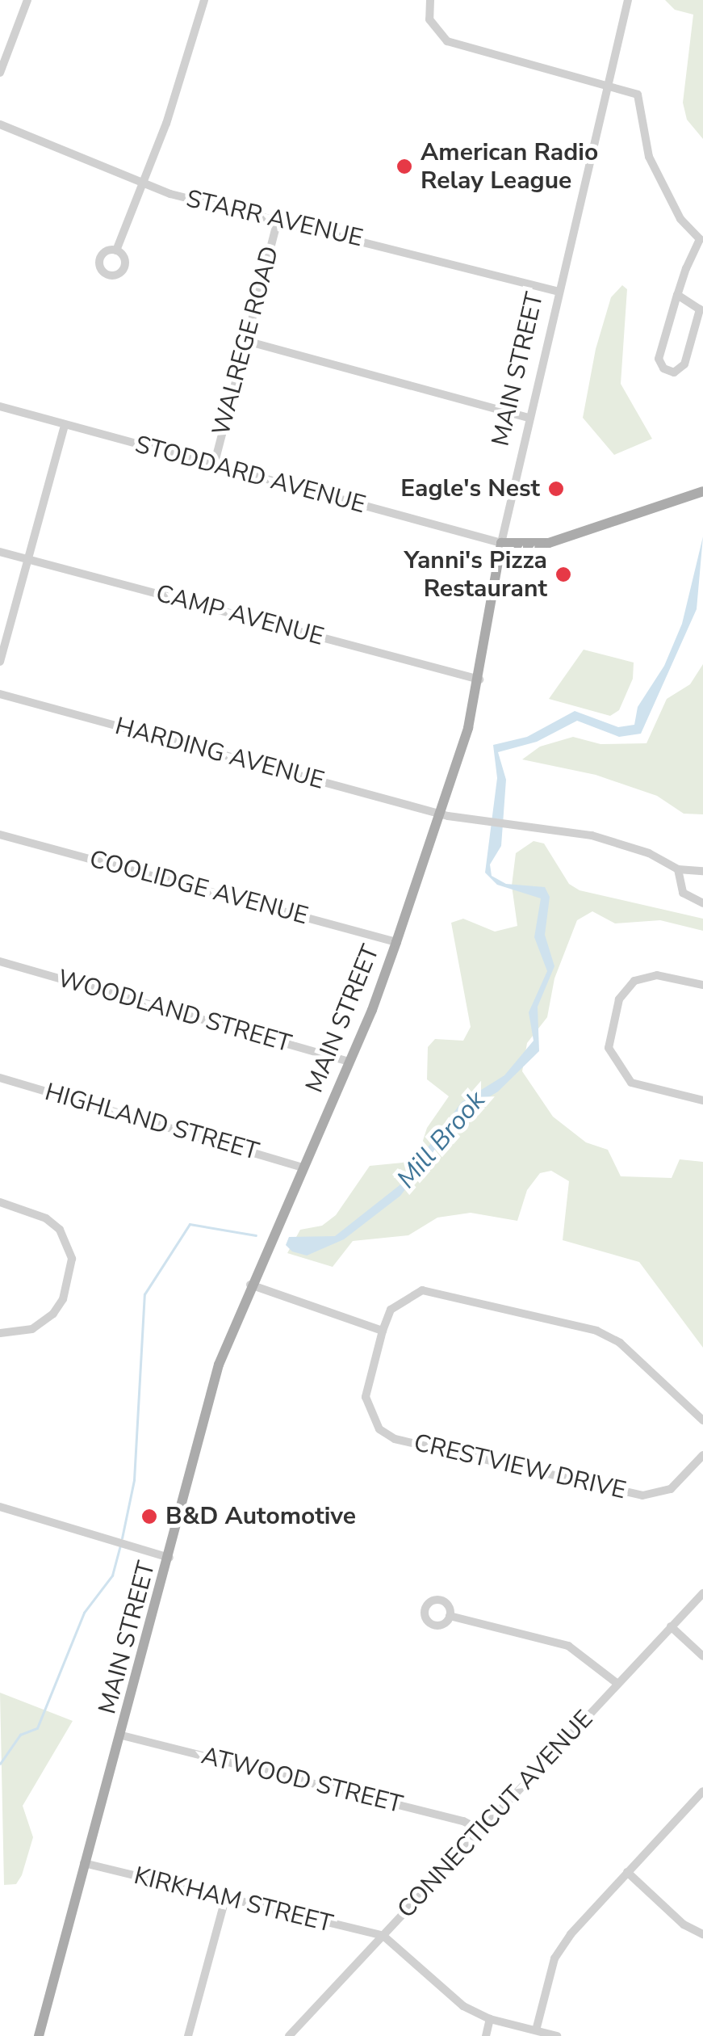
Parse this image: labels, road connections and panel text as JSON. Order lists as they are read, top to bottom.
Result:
{
  "streets": {
    "main road": ["MAIN STREET"],
    "street": [
      "STARR AVENUE",
      "WALREGE ROAD",
      "STODDARD AVENUE",
      "CAMP AVENUE",
      "HARDING AVENUE",
      "COOLIDGE AVENUE",
      "WOODLAND STREET",
      "HIGHLAND STREET",
      "CRESTVIEW DRIVE",
      "ATWOOD STREET",
      "CONNECTICUT AVENUE",
      "KIRKHAM STREET"
    ]
  },
  "crossings": [
    ["STARR AVENUE", "WALREGE ROAD"],
    ["STARR AVENUE", "MAIN STREET"],
    ["WALREGE ROAD", "STODDARD AVENUE"],
    ["MAIN STREET", "STODDARD AVENUE"],
    ["MAIN STREET", "CAMP AVENUE"],
    ["MAIN STREET", "HARDING AVENUE"],
    ["MAIN STREET", "COOLIDGE AVENUE"],
    ["MAIN STREET", "WOODLAND STREET"],
    ["MAIN STREET", "HIGHLAND STREET"],
    ["MAIN STREET", "ATWOOD STREET"],
    ["MAIN STREET", "KIRKHAM STREET"],
    ["ATWOOD STREET", "CONNECTICUT AVENUE"],
    ["CONNECTICUT AVENUE", "KIRKHAM STREET"]
  ],
  "water": ["Mill Brook"],
  "places": [
    "American Radio Relay League",
    "Eagle's Nest",
    "Yanni's Pizza Restaurant",
    "B&D Automotive"
  ]
}
